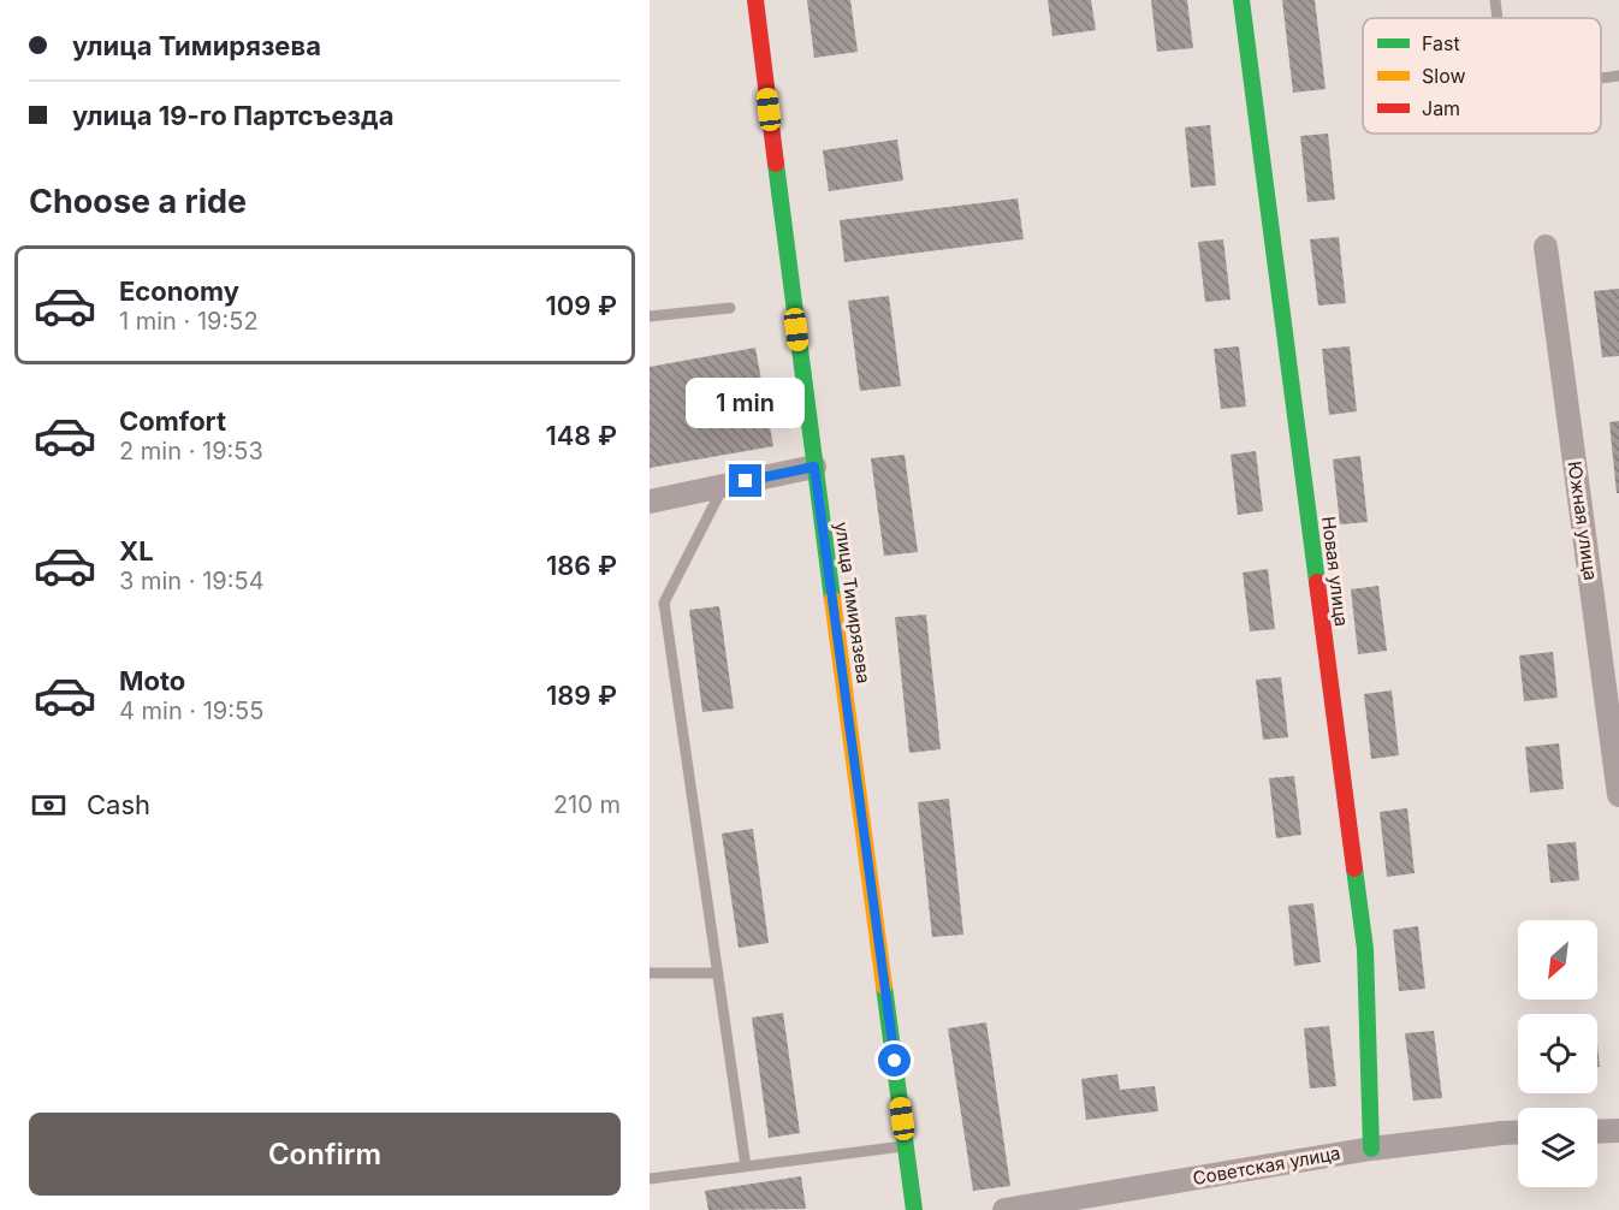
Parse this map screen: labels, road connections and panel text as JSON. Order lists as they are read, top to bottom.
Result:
{
  "streets": {
    "street": [
      "Южная улица",
      "Новая улица",
      "улица Тимирязева",
      "Советская улица"
    ]
  },
  "crossings": [
    ["Новая улица", "Советская улица"]
  ],
  "legend": ["Fast", "Slow", "Jam"],
  "north": "bottom left",
  "page": {
    "banner": ["улица Тимирязева", "улица 19-го Партсъезда"],
    "heading": "Choose a ride",
    "list": [
      {
        "name": "Economy",
        "note": "1 min · 19:52",
        "value": "109 ₽"
      },
      {
        "name": "Comfort",
        "note": "2 min · 19:53",
        "value": "148 ₽"
      },
      {
        "name": "XL",
        "note": "3 min · 19:54",
        "value": "186 ₽"
      },
      {
        "name": "Moto",
        "note": "4 min · 19:55",
        "value": "189 ₽"
      }
    ],
    "bubble": "1 min",
    "pay": ["Cash", "210 m"],
    "buttons": "Confirm"
  }
}
